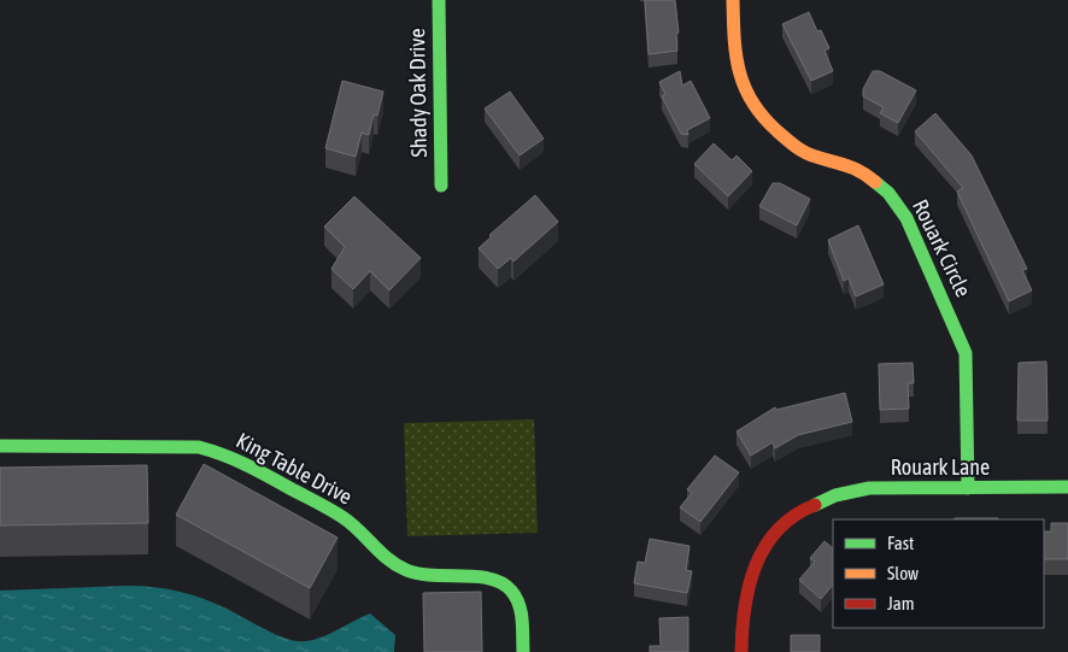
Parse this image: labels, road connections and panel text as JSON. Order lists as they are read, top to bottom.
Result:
{
  "streets": {
    "street": [
      "Shady Oak Drive",
      "Rouark Circle",
      "Rouark Lane",
      "King Table Drive"
    ]
  },
  "crossings": [
    ["Rouark Circle", "Rouark Lane"]
  ],
  "legend": ["Fast", "Slow", "Jam"]
}
